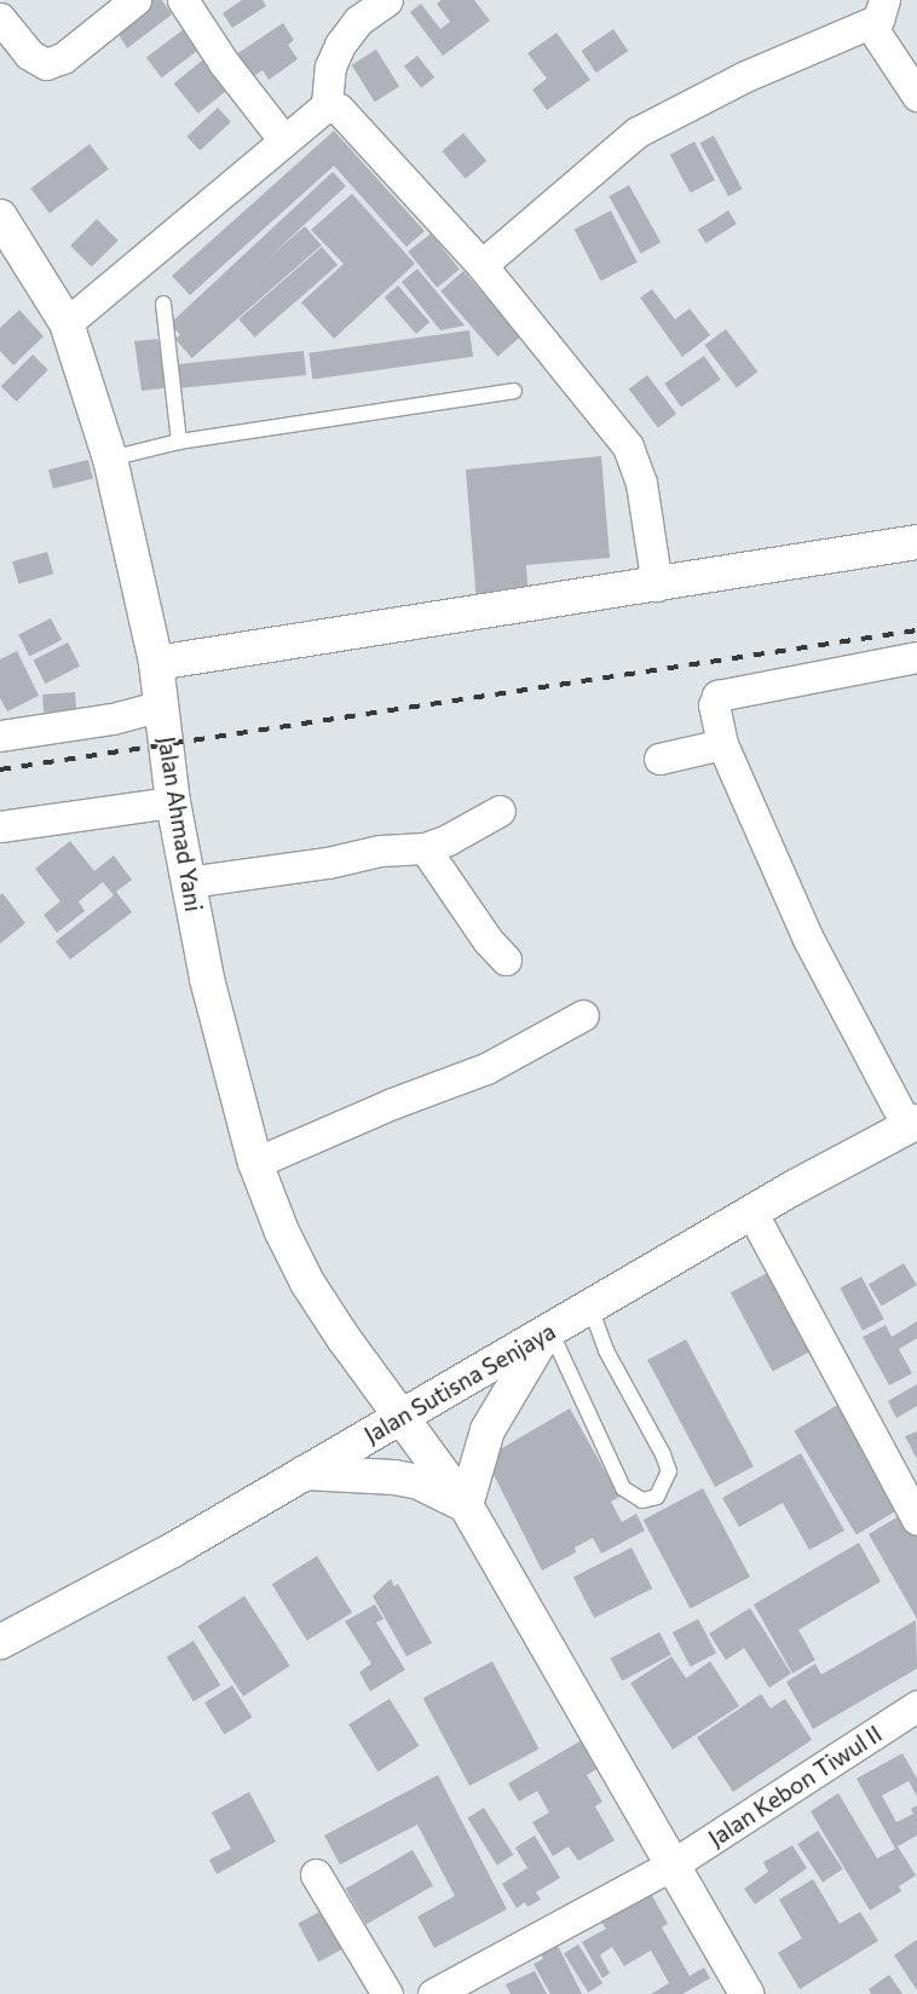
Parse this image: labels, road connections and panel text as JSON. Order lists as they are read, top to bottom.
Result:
{
  "streets": {
    "street": ["Jalan Ahmad Yani", "Jalan Sutisna Senjaya", "Jalan Kebon Tiwul II"]
  },
  "crossings": [
    ["Jalan Ahmad Yani", "Jalan Sutisna Senjaya"],
    ["Jalan Ahmad Yani", "Jalan Kebon Tiwul II"]
  ]
}
